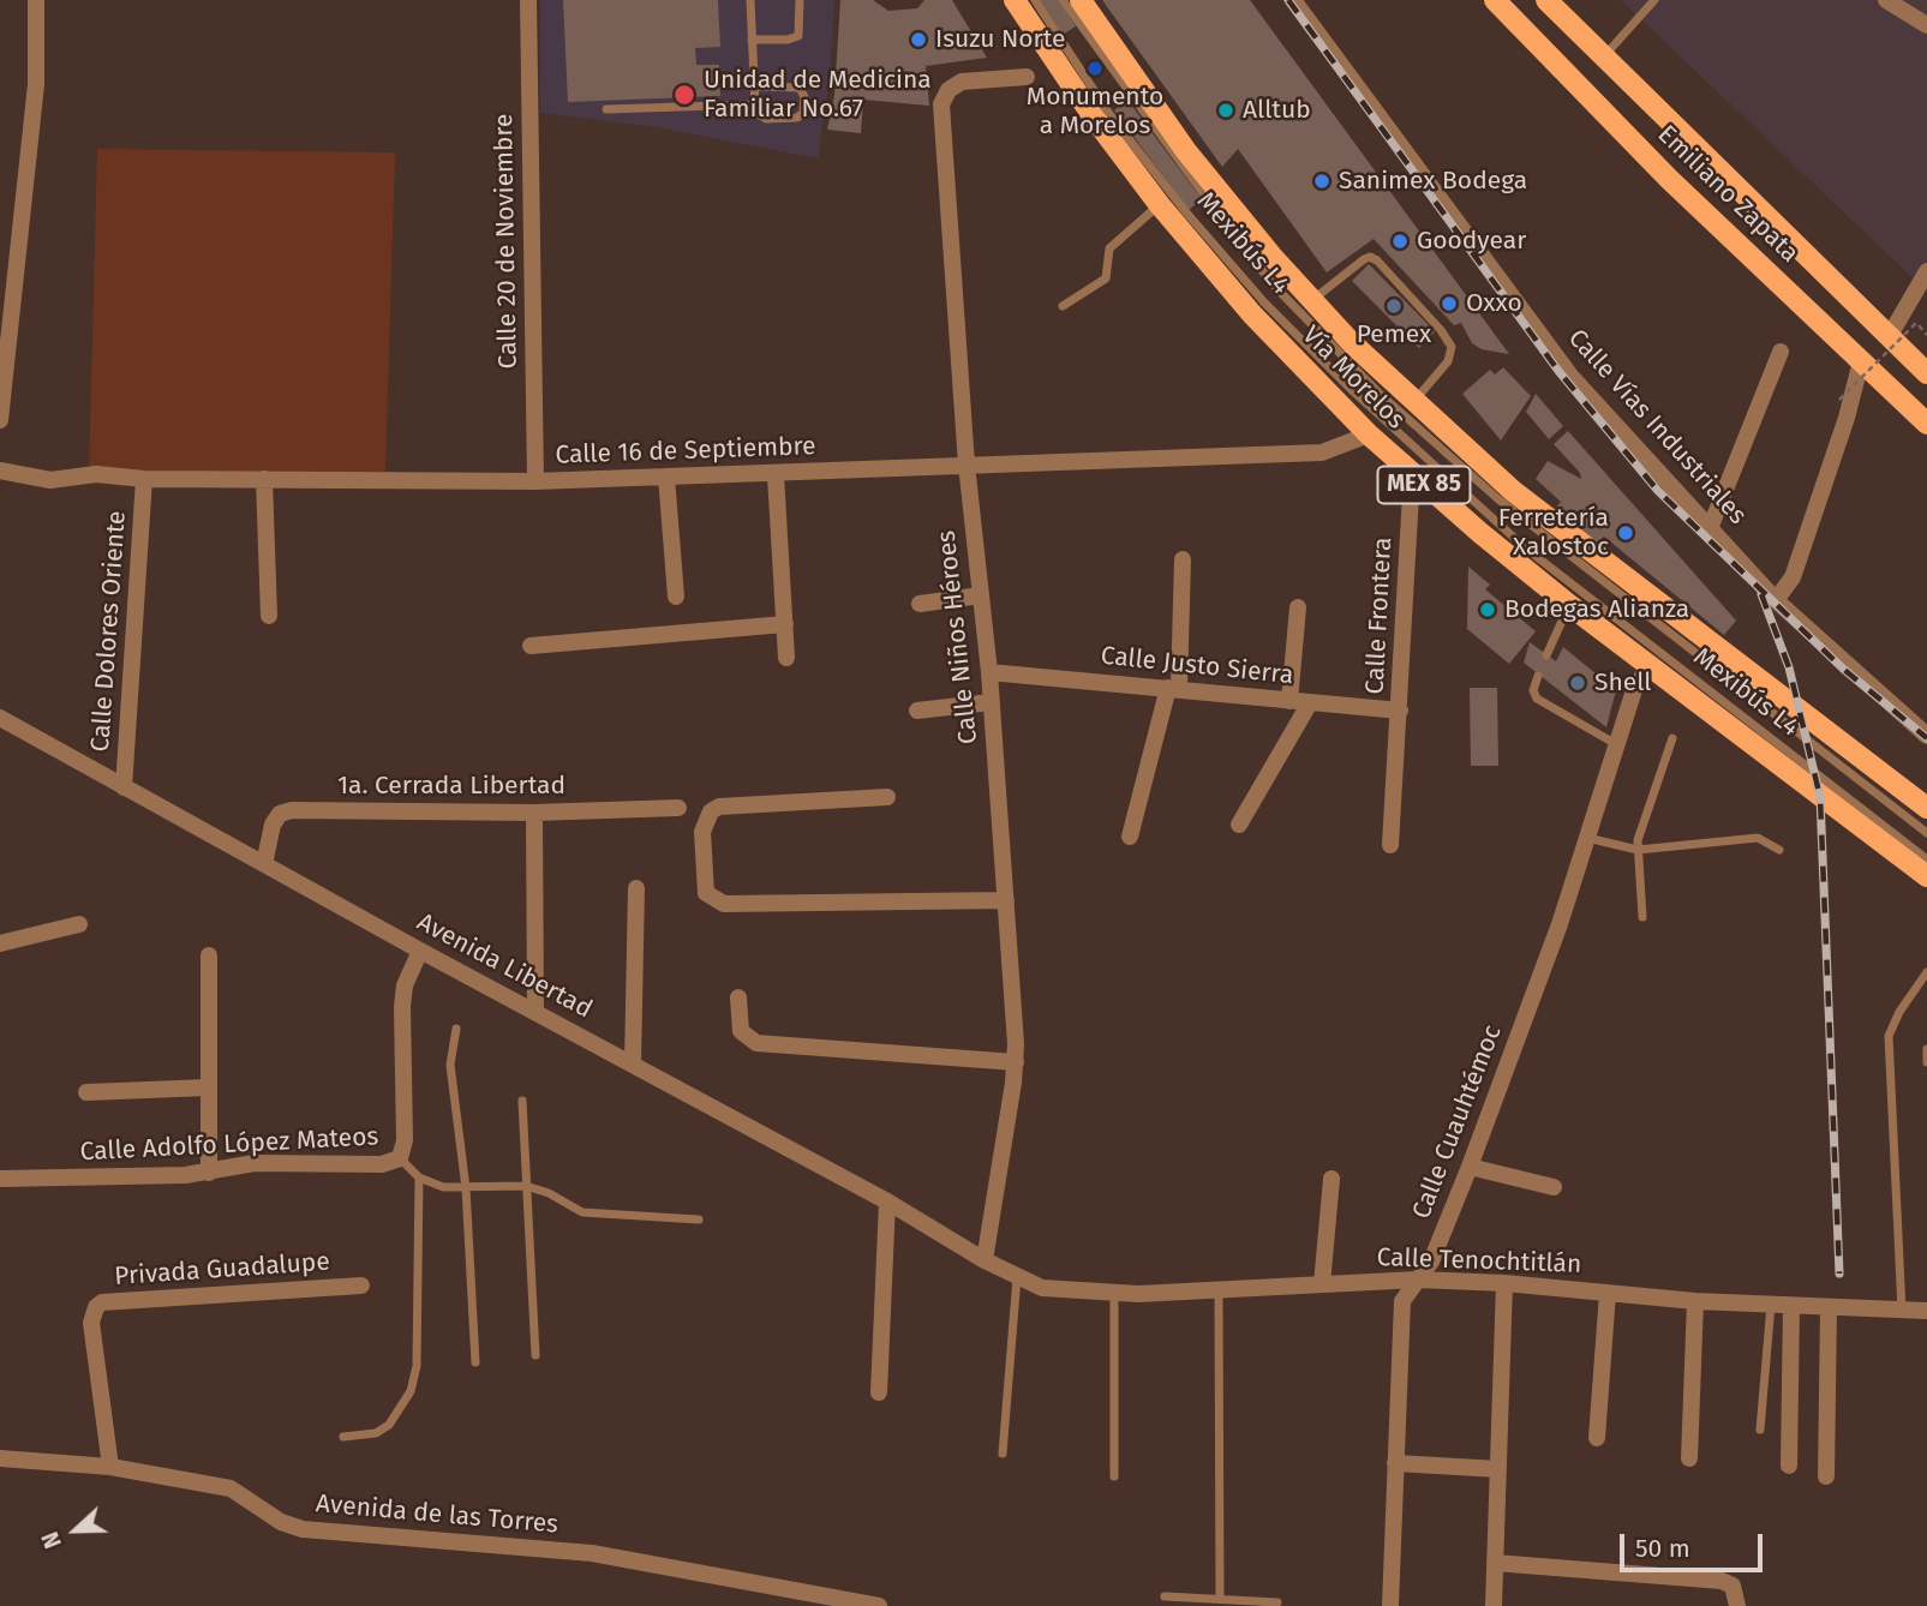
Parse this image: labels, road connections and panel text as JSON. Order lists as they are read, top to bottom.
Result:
{
  "streets": {
    "main road": ["Emiliano Zapata", "Vía Morelos", "MEX 85"],
    "street": [
      "Calle 20 de Noviembre",
      "Calle Vías Industriales",
      "Calle 16 de Septiembre",
      "Calle Frontera",
      "Calle Dolores Oriente",
      "Calle Niños Héroes",
      "Calle Justo Sierra",
      "1a. Cerrada Libertad",
      "Avenida Libertad",
      "Calle Cuauhtémoc",
      "Calle Adolfo López Mateos",
      "Calle Tenochtitlán",
      "Privada Guadalupe",
      "Avenida de las Torres"
    ],
    "lane": ["Mexibús L4"]
  },
  "crossings": [
    ["Calle 20 de Noviembre", "Calle 16 de Septiembre"],
    ["Vía Morelos", "Calle 16 de Septiembre"],
    ["Vía Morelos", "Calle Frontera"],
    ["Vía Morelos", "Calle Cuauhtémoc"],
    ["Calle 16 de Septiembre", "Calle Dolores Oriente"],
    ["Calle 16 de Septiembre", "Calle Niños Héroes"],
    ["Calle Frontera", "Calle Justo Sierra"],
    ["Calle Dolores Oriente", "Avenida Libertad"],
    ["Calle Niños Héroes", "Calle Justo Sierra"],
    ["Calle Niños Héroes", "Avenida Libertad"],
    ["Calle Niños Héroes", "Calle Tenochtitlán"],
    ["1a. Cerrada Libertad", "Avenida Libertad"],
    ["Avenida Libertad", "Calle Adolfo López Mateos"],
    ["Avenida Libertad", "Calle Tenochtitlán"],
    ["Calle Cuauhtémoc", "Calle Tenochtitlán"],
    ["Privada Guadalupe", "Avenida de las Torres"]
  ],
  "places": [
    "Isuzu Norte",
    "Monumento a Morelos",
    "Unidad de Medicina Familiar No.67",
    "Alltub",
    "Sanimex Bodega",
    "Goodyear",
    "Oxxo",
    "Pemex",
    "Ferretería Xalostoc",
    "Bodegas Alianza",
    "Shell"
  ],
  "scale_bar": "50 m",
  "north": "left"
}
